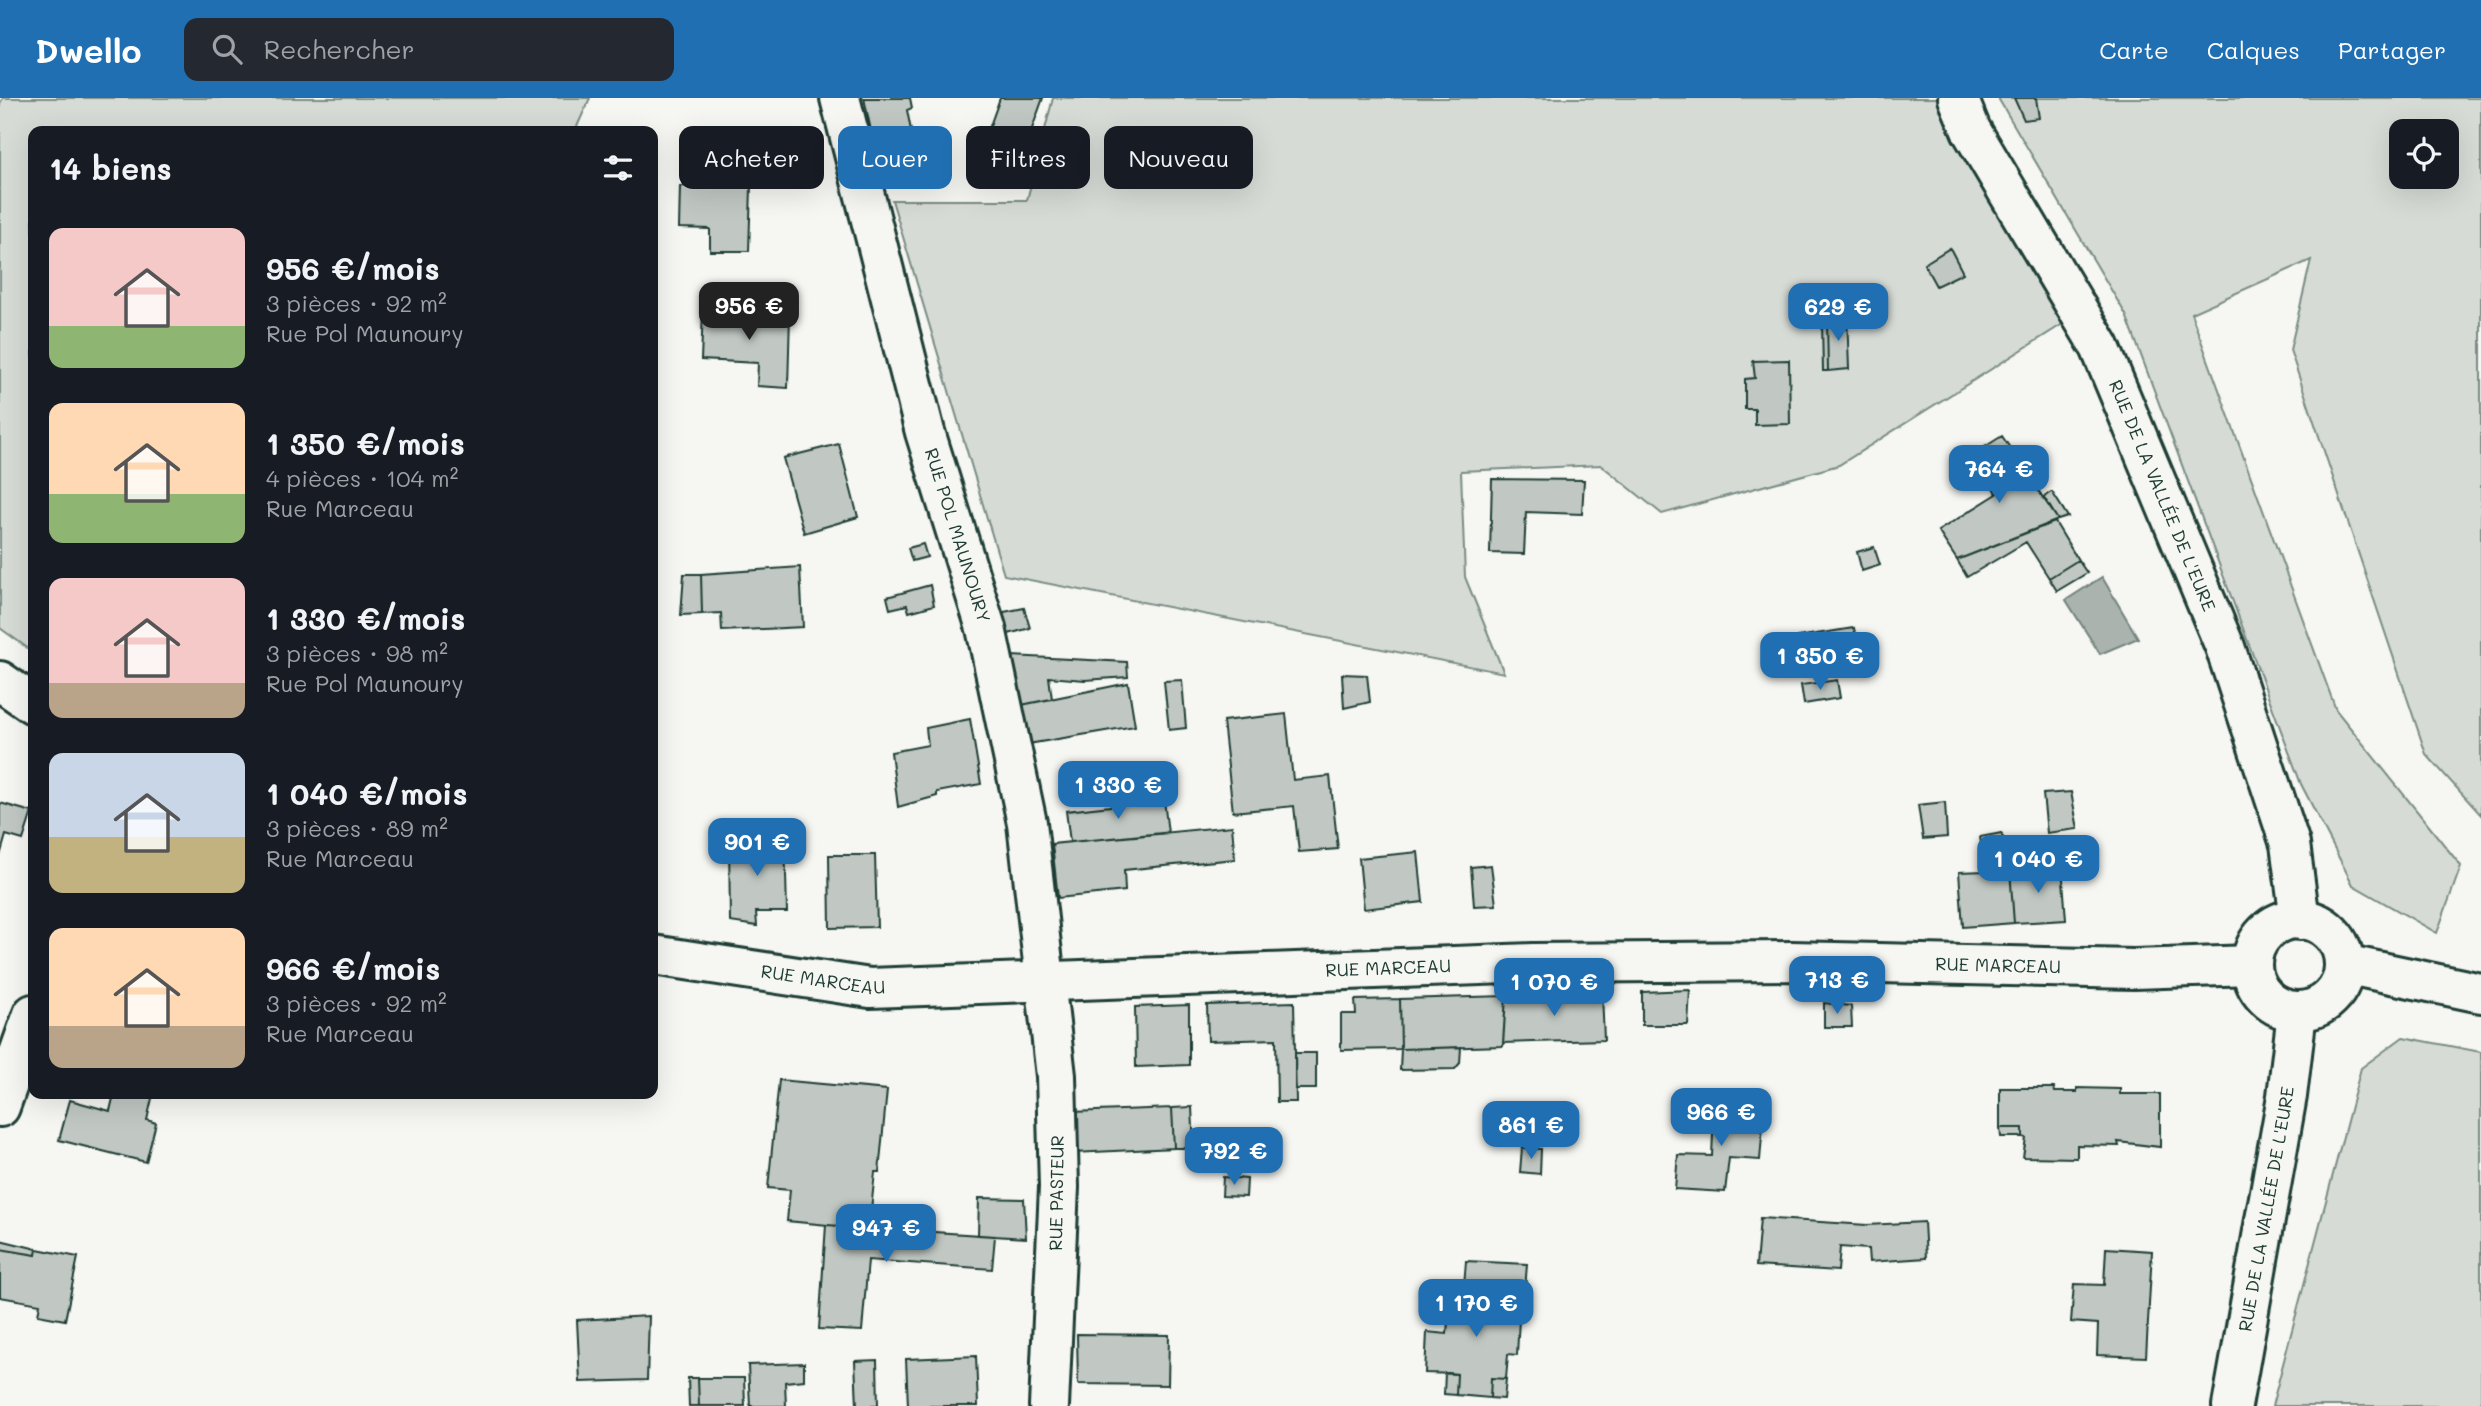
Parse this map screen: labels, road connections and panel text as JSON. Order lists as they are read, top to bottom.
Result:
{
  "streets": {
    "street": [
      "RUE DE LA VALLÉE DE L'EURE",
      "RUE POL MAUNOURY",
      "RUE MARCEAU",
      "RUE PASTEUR"
    ]
  },
  "crossings": [
    ["RUE DE LA VALLÉE DE L'EURE", "RUE MARCEAU"],
    ["RUE POL MAUNOURY", "RUE MARCEAU"],
    ["RUE POL MAUNOURY", "RUE PASTEUR"],
    ["RUE MARCEAU", "RUE PASTEUR"]
  ],
  "page": {
    "header": "Dwello",
    "search": "Rechercher",
    "nav": ["Carte", "Calques", "Partager"],
    "chip": [
      "Acheter",
      "Louer",
      "Filtres",
      "Nouveau"
    ],
    "heading": "14 biens",
    "list": [
      {
        "name": "956 €/mois",
        "note": "3 pièces · 92 m² · Rue Pol Maunoury"
      },
      {
        "name": "1 350 €/mois",
        "note": "4 pièces · 104 m² · Rue Marceau"
      },
      {
        "name": "1 330 €/mois",
        "note": "3 pièces · 98 m² · Rue Pol Maunoury"
      },
      {
        "name": "1 040 €/mois",
        "note": "3 pièces · 89 m² · Rue Marceau"
      },
      {
        "name": "966 €/mois",
        "note": "3 pièces · 92 m² · Rue Marceau"
      }
    ],
    "price": [
      "956 €",
      "629 €",
      "764 €",
      "1 350 €",
      "1 330 €",
      "901 €",
      "1 040 €",
      "713 €",
      "1 070 €",
      "966 €",
      "861 €",
      "792 €",
      "947 €",
      "1 170 €"
    ]
  }
}
